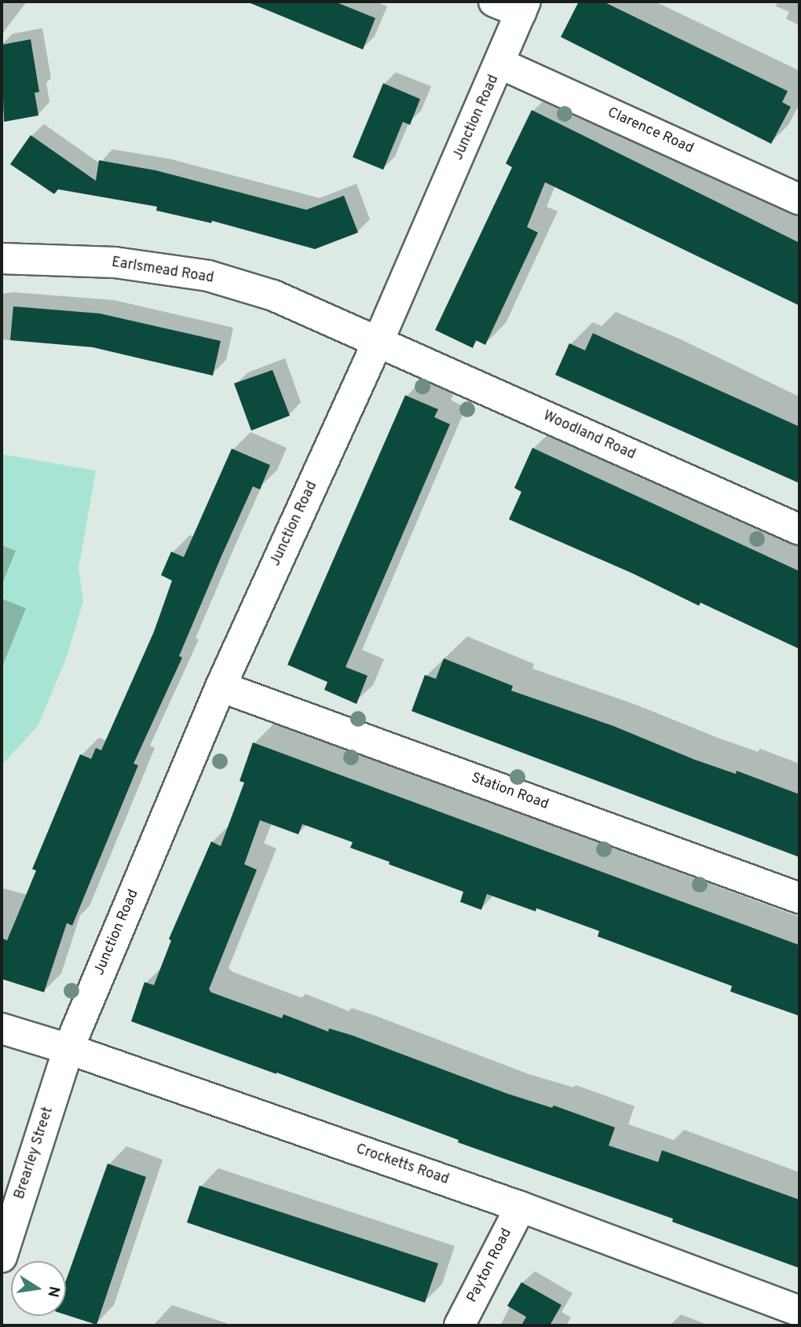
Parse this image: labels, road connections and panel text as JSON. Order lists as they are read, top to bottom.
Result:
{
  "streets": {
    "street": [
      "Junction Road",
      "Clarence Road",
      "Earlsmead Road",
      "Woodland Road",
      "Station Road",
      "Brearley Street",
      "Crocketts Road",
      "Payton Road"
    ]
  },
  "crossings": [
    ["Junction Road", "Clarence Road"],
    ["Junction Road", "Earlsmead Road"],
    ["Junction Road", "Woodland Road"],
    ["Junction Road", "Station Road"],
    ["Junction Road", "Brearley Street"],
    ["Junction Road", "Crocketts Road"],
    ["Earlsmead Road", "Woodland Road"],
    ["Brearley Street", "Crocketts Road"],
    ["Crocketts Road", "Payton Road"]
  ],
  "north": "right"
}
